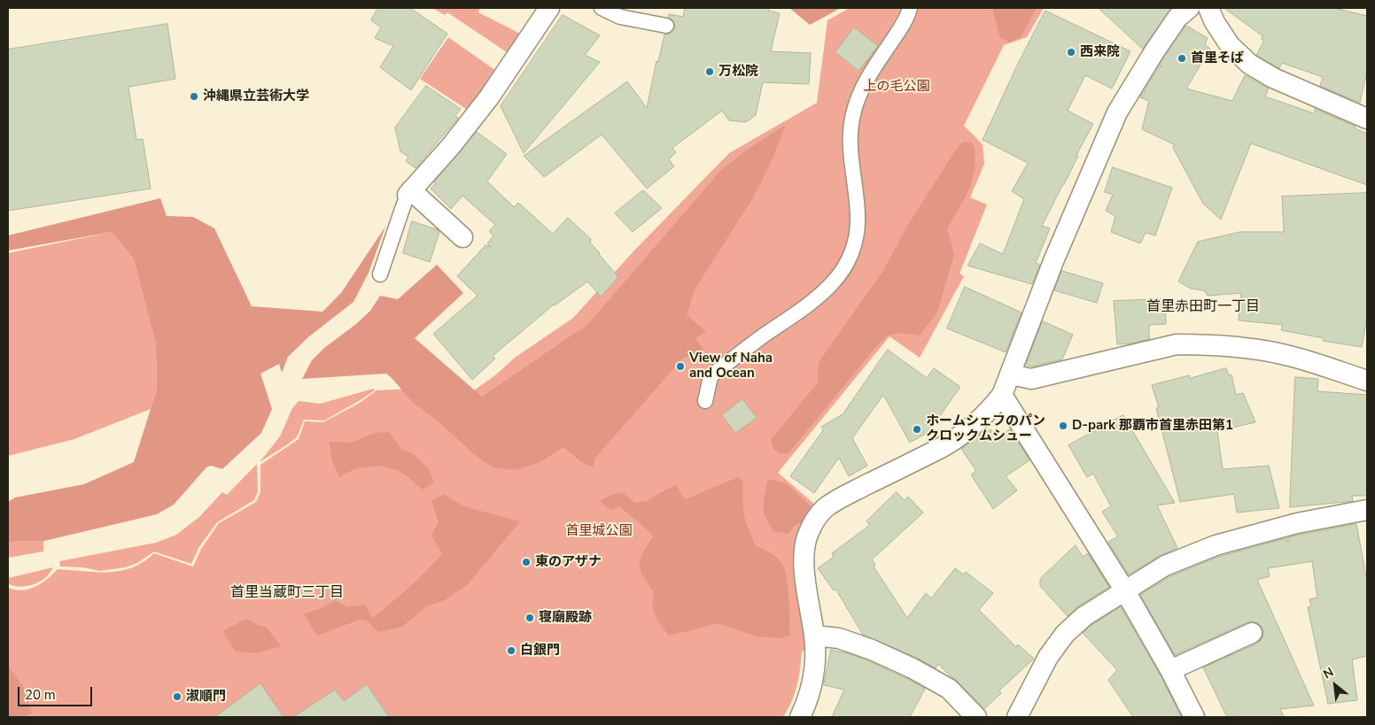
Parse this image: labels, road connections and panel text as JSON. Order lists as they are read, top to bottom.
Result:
{
  "districts": ["首里赤田町一丁目", "首里当蔵町三丁目"],
  "parks": ["上の毛公園", "首里城公園"],
  "places": [
    "西来院",
    "首里そば",
    "万松院",
    "沖縄県立芸術大学",
    "View of Naha and Ocean",
    "D-park 那覇市首里赤田第1",
    "ホームシェフのパン クロックムシュー",
    "東のアザナ",
    "寝廟殿跡",
    "白銀門",
    "淑順門"
  ],
  "scale_bar": "20 m",
  "north": "top left"
}
